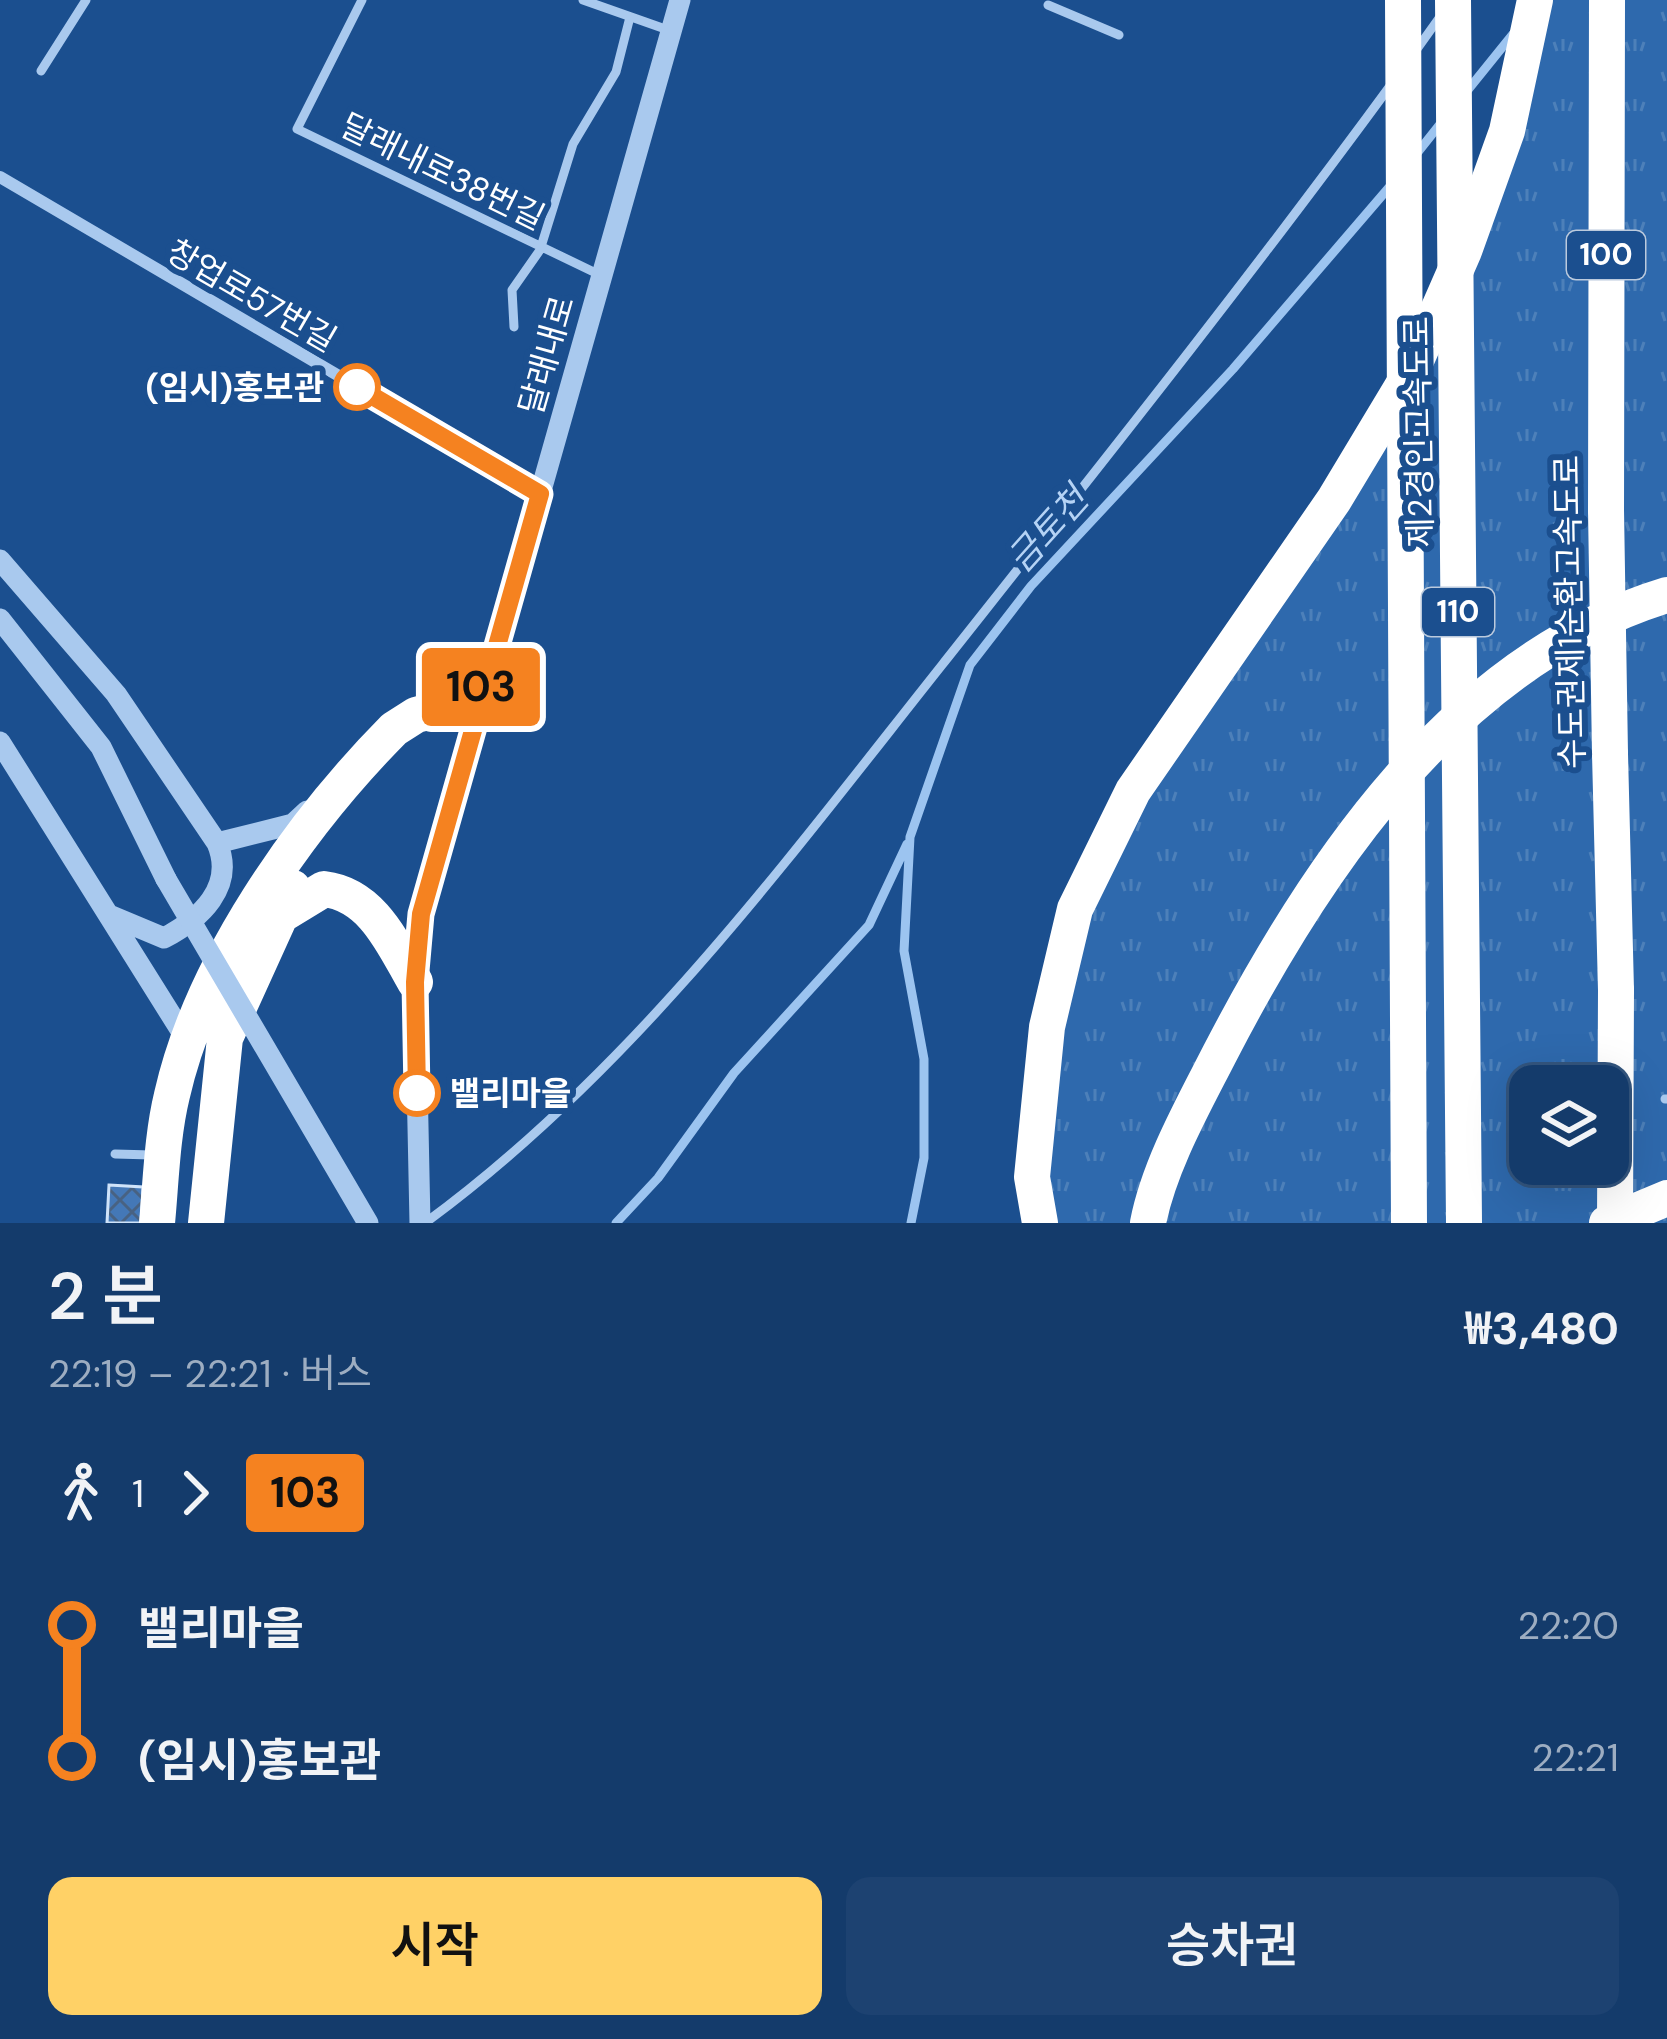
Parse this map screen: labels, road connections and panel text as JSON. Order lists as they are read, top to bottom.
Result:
{
  "streets": {
    "highway": [
      "100",
      "제2경인고속도로",
      "110",
      "수도권제1순환고속도로"
    ],
    "street": ["창업로57번길", "달래내로"],
    "lane": ["달래내로38번길"]
  },
  "crossings": [
    ["달래내로38번길", "달래내로"],
    ["창업로57번길", "달래내로"]
  ],
  "water": ["금토천"],
  "places": ["(임시)홍보관", "밸리마을"],
  "lines": ["bus line 103"],
  "page": {
    "on_map": "103",
    "heading": ["2 분", "22:19 – 22:21 · 버스", "₩3,480"],
    "legs": ["1", "103"],
    "list": [
      {
        "name": "밸리마을",
        "value": "22:20"
      },
      {
        "name": "(임시)홍보관",
        "value": "22:21"
      }
    ],
    "buttons": ["시작", "승차권"]
  }
}
